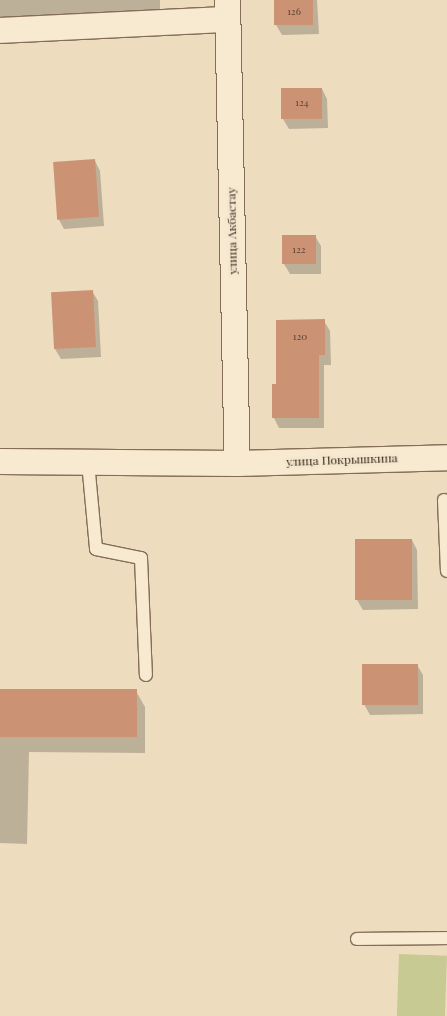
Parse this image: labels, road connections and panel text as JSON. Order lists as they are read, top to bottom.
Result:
{
  "streets": {
    "street": ["улица Акбастау", "улица Покрышкина"]
  },
  "crossings": [
    ["улица Акбастау", "улица Покрышкина"]
  ],
  "house_numbers": [
    "126",
    "124",
    "122",
    "120"
  ]
}
